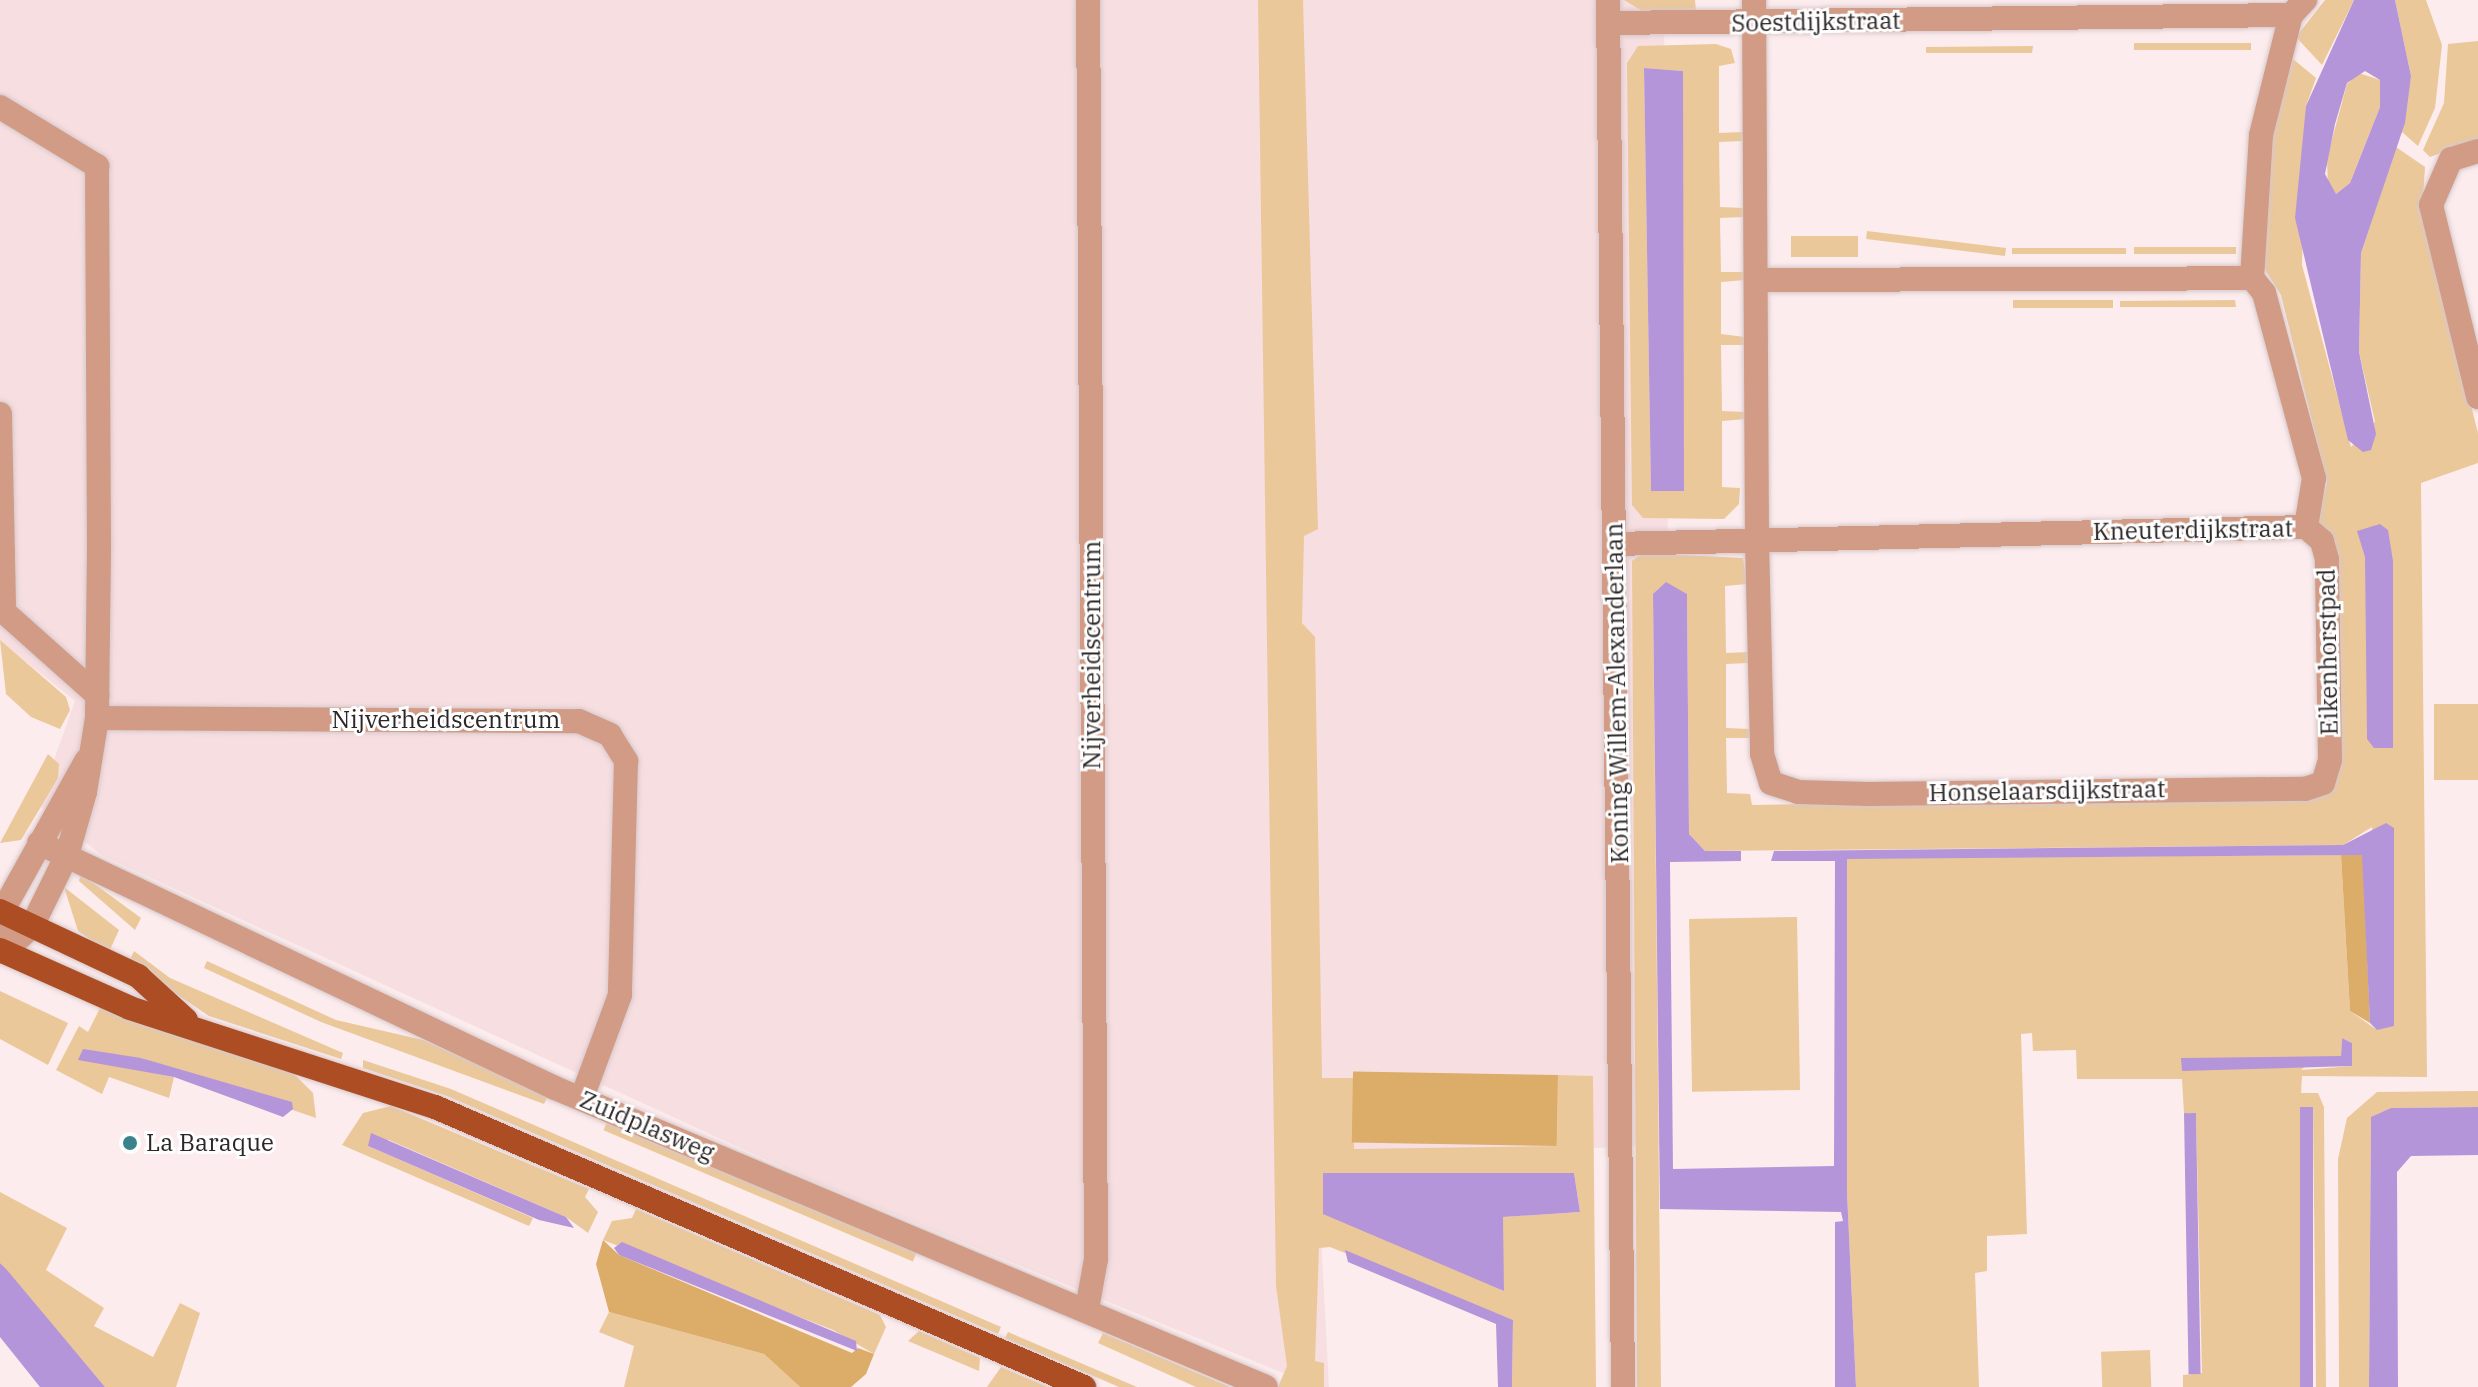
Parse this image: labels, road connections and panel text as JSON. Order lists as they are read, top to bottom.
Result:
{
  "streets": {
    "street": [
      "Soestdijkstraat",
      "Kneuterdijkstraat",
      "Eikenhorstpad",
      "Nijverheidscentrum",
      "Koning Willem-Alexanderlaan",
      "Honselaarsdijkstraat",
      "Zuidplasweg"
    ]
  },
  "crossings": [
    ["Soestdijkstraat", "Koning Willem-Alexanderlaan"],
    ["Kneuterdijkstraat", "Eikenhorstpad"],
    ["Kneuterdijkstraat", "Koning Willem-Alexanderlaan"],
    ["Kneuterdijkstraat", "Honselaarsdijkstraat"],
    ["Eikenhorstpad", "Honselaarsdijkstraat"],
    ["Nijverheidscentrum", "Zuidplasweg"]
  ],
  "places": ["La Baraque"]
}
